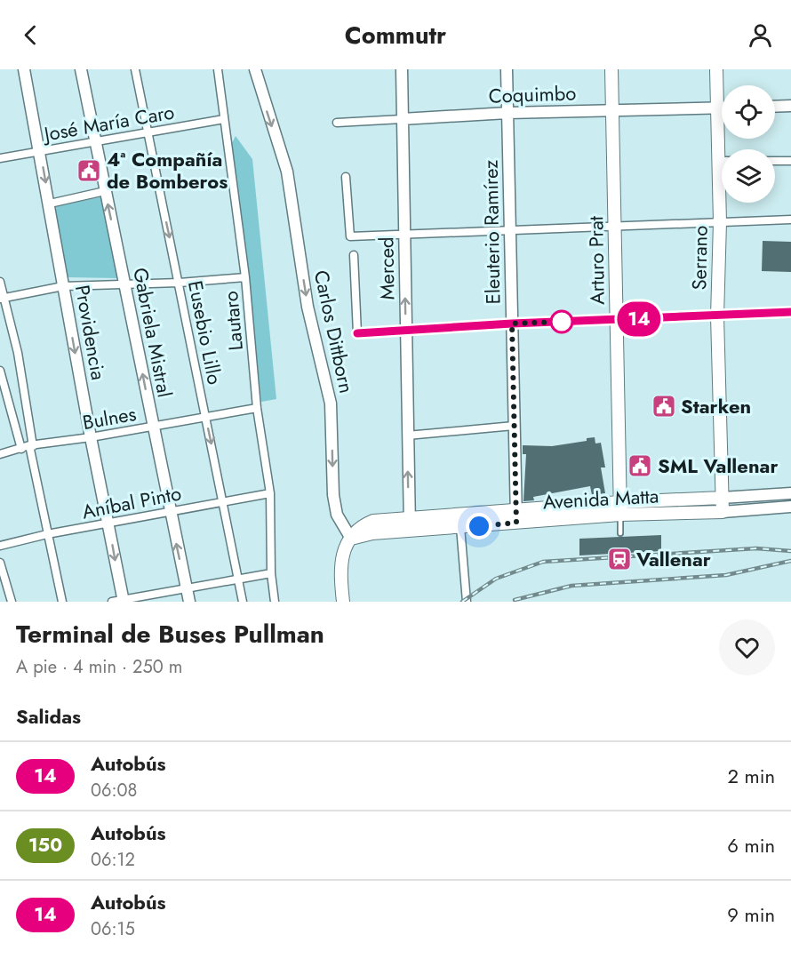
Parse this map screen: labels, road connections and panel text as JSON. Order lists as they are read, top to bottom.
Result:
{
  "streets": {
    "main road": [
      "Coquimbo",
      "Eleuterio Ramírez",
      "Serrano",
      "Arturo Prat",
      "Merced",
      "Carlos Dittborn",
      "Providencia",
      "Gabriela Mistral",
      "Avenida Matta"
    ],
    "street": [
      "José María Caro",
      "Lautaro",
      "Eusebio Lillo",
      "Bulnes",
      "Aníbal Pinto"
    ]
  },
  "crossings": [
    ["Coquimbo", "Eleuterio Ramírez"],
    ["Coquimbo", "Serrano"],
    ["Coquimbo", "Arturo Prat"],
    ["Coquimbo", "Merced"],
    ["José María Caro", "Lautaro"],
    ["José María Caro", "Providencia"],
    ["José María Caro", "Gabriela Mistral"],
    ["José María Caro", "Eusebio Lillo"],
    ["Eleuterio Ramírez", "Avenida Matta"],
    ["Serrano", "Avenida Matta"],
    ["Arturo Prat", "Avenida Matta"],
    ["Merced", "Avenida Matta"],
    ["Lautaro", "Bulnes"],
    ["Lautaro", "Aníbal Pinto"],
    ["Carlos Dittborn", "Avenida Matta"],
    ["Providencia", "Bulnes"],
    ["Providencia", "Aníbal Pinto"],
    ["Gabriela Mistral", "Bulnes"],
    ["Gabriela Mistral", "Aníbal Pinto"],
    ["Eusebio Lillo", "Bulnes"],
    ["Eusebio Lillo", "Aníbal Pinto"]
  ],
  "one_way": [
    "Merced",
    "Carlos Dittborn",
    "Providencia",
    "Gabriela Mistral",
    "Eusebio Lillo"
  ],
  "places": {
    "public building": ["4ª Compañía de Bomberos", "Starken", "SML Vallenar"],
    "station": ["Vallenar"]
  },
  "lines": ["bus line 14"],
  "page": {
    "header": "Commutr",
    "on_map": "14",
    "heading": [
      ["Terminal de Buses Pullman", "A pie · 4 min · 250 m"],
      "Salidas"
    ],
    "list": [
      {
        "mark": "14",
        "name": "Autobús",
        "note": "06:08",
        "value": "2 min"
      },
      {
        "mark": "150",
        "name": "Autobús",
        "note": "06:12",
        "value": "6 min"
      },
      {
        "mark": "14",
        "name": "Autobús",
        "note": "06:15",
        "value": "9 min"
      }
    ]
  }
}
